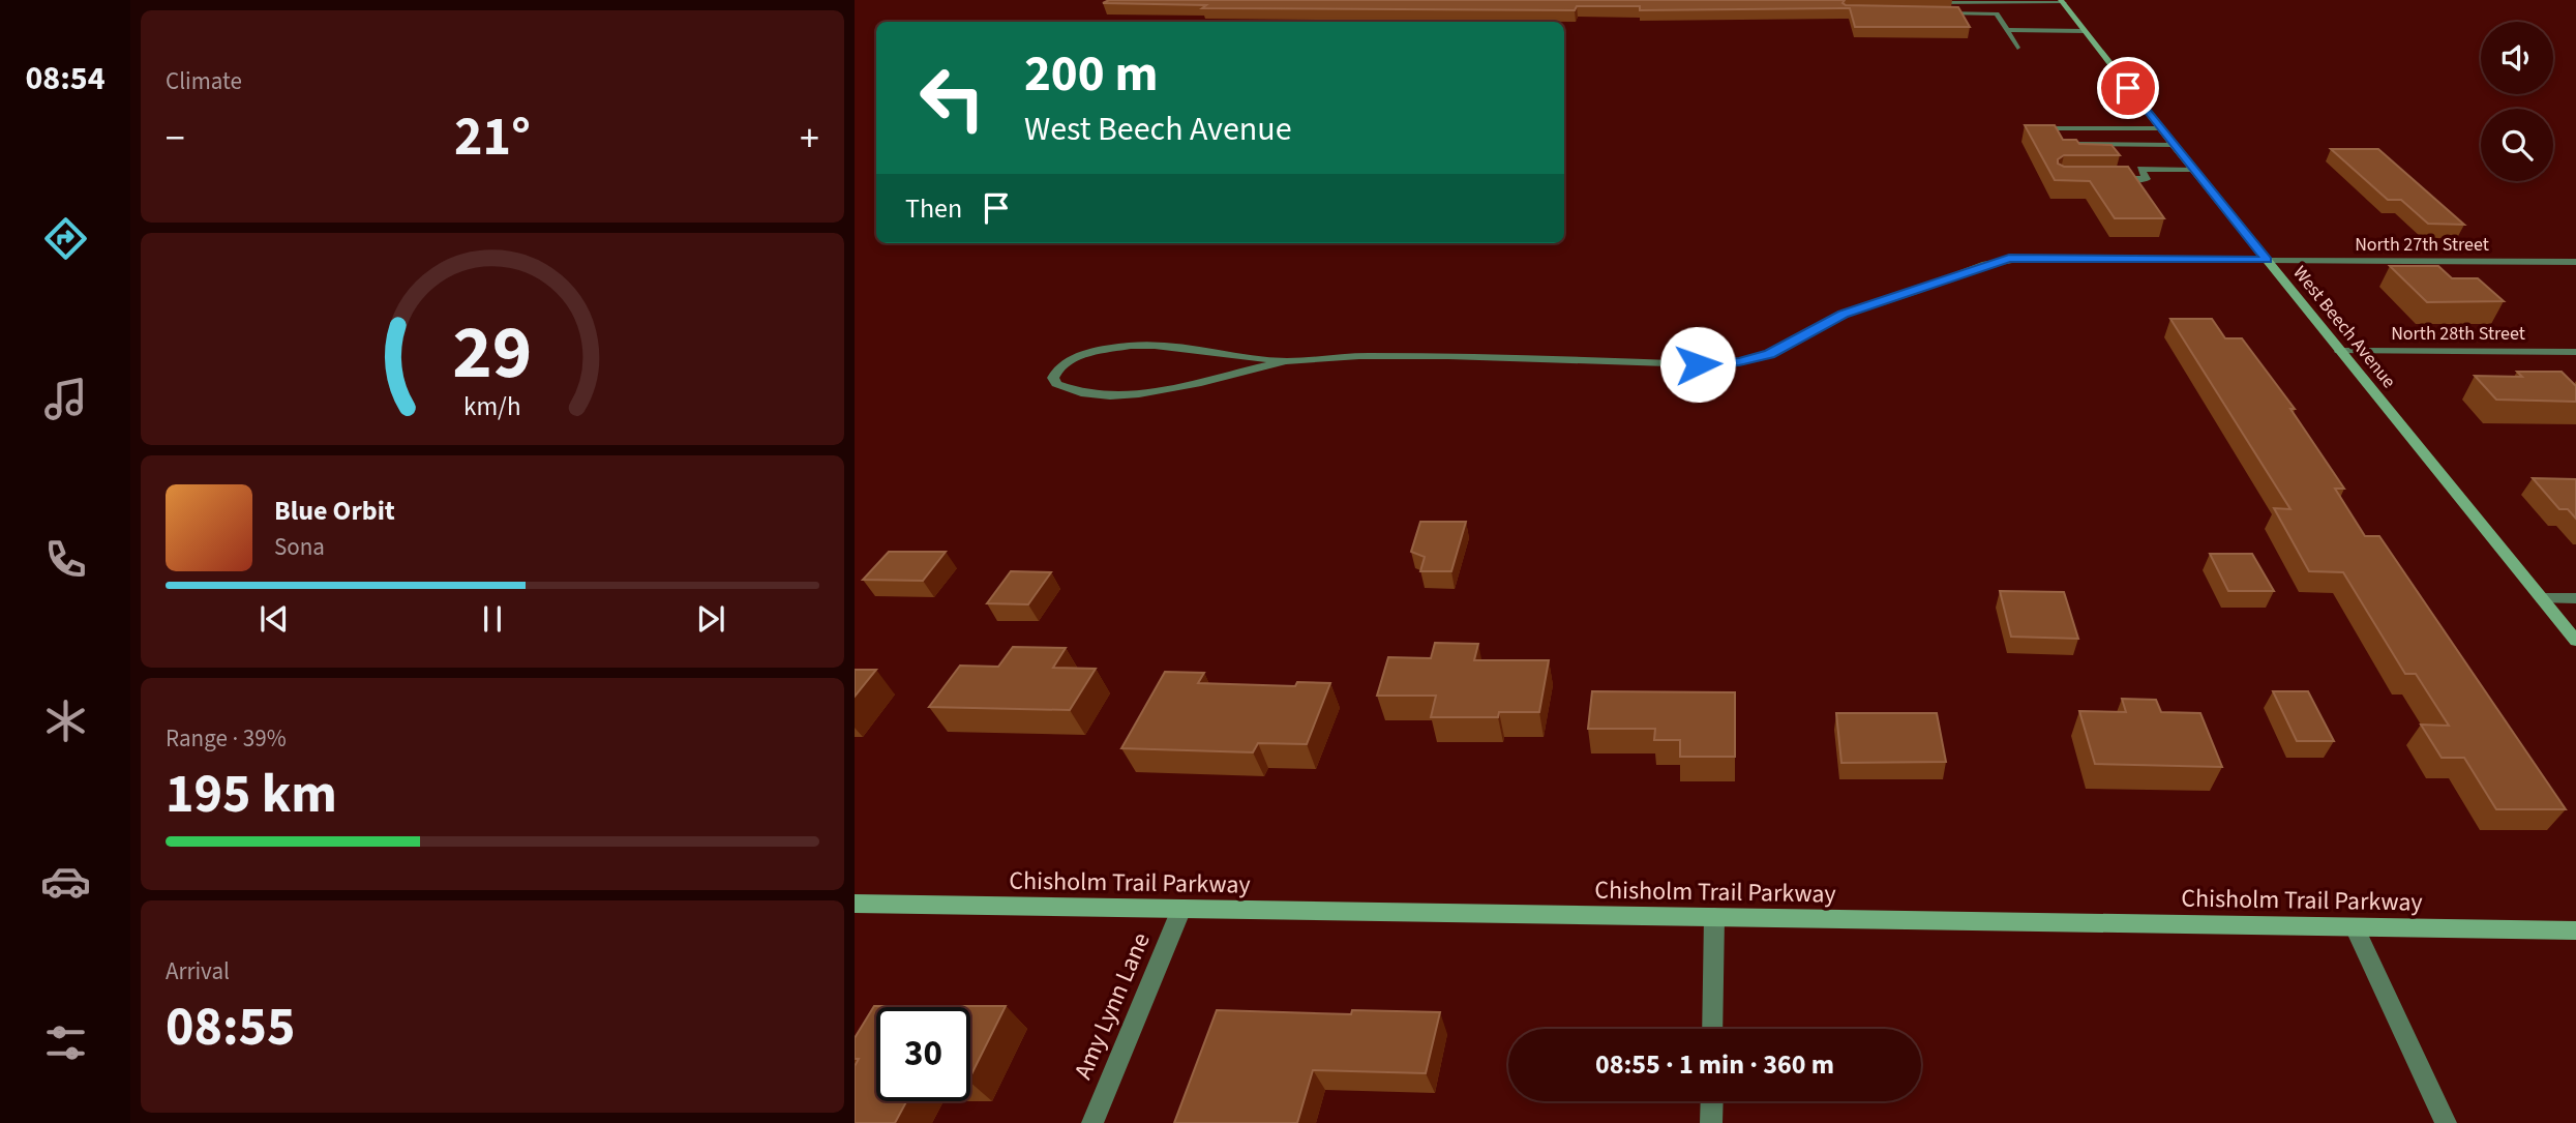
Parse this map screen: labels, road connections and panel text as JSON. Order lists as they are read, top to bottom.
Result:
{
  "streets": {
    "main road": ["West Beech Avenue", "Chisholm Trail Parkway"],
    "street": ["North 27th Street", "North 28th Street", "Amy Lynn Lane"]
  },
  "crossings": [
    ["North 27th Street", "West Beech Avenue"],
    ["West Beech Avenue", "North 28th Street"],
    ["Chisholm Trail Parkway", "Amy Lynn Lane"]
  ],
  "page": {
    "tabs": "08:54",
    "tile": [
      "Climate",
      ["Range · 39%", "195 km"],
      ["Arrival", "08:55"]
    ],
    "turn": ["200 m", "West Beech Avenue"],
    "heat": ["−", "21°", "+"],
    "then": "Then",
    "song": ["Blue Orbit", "Sona"],
    "limit": "30",
    "trip": "08:55 · 1 min · 360 m",
    "gauge": ["29", "km/h"]
  }
}
